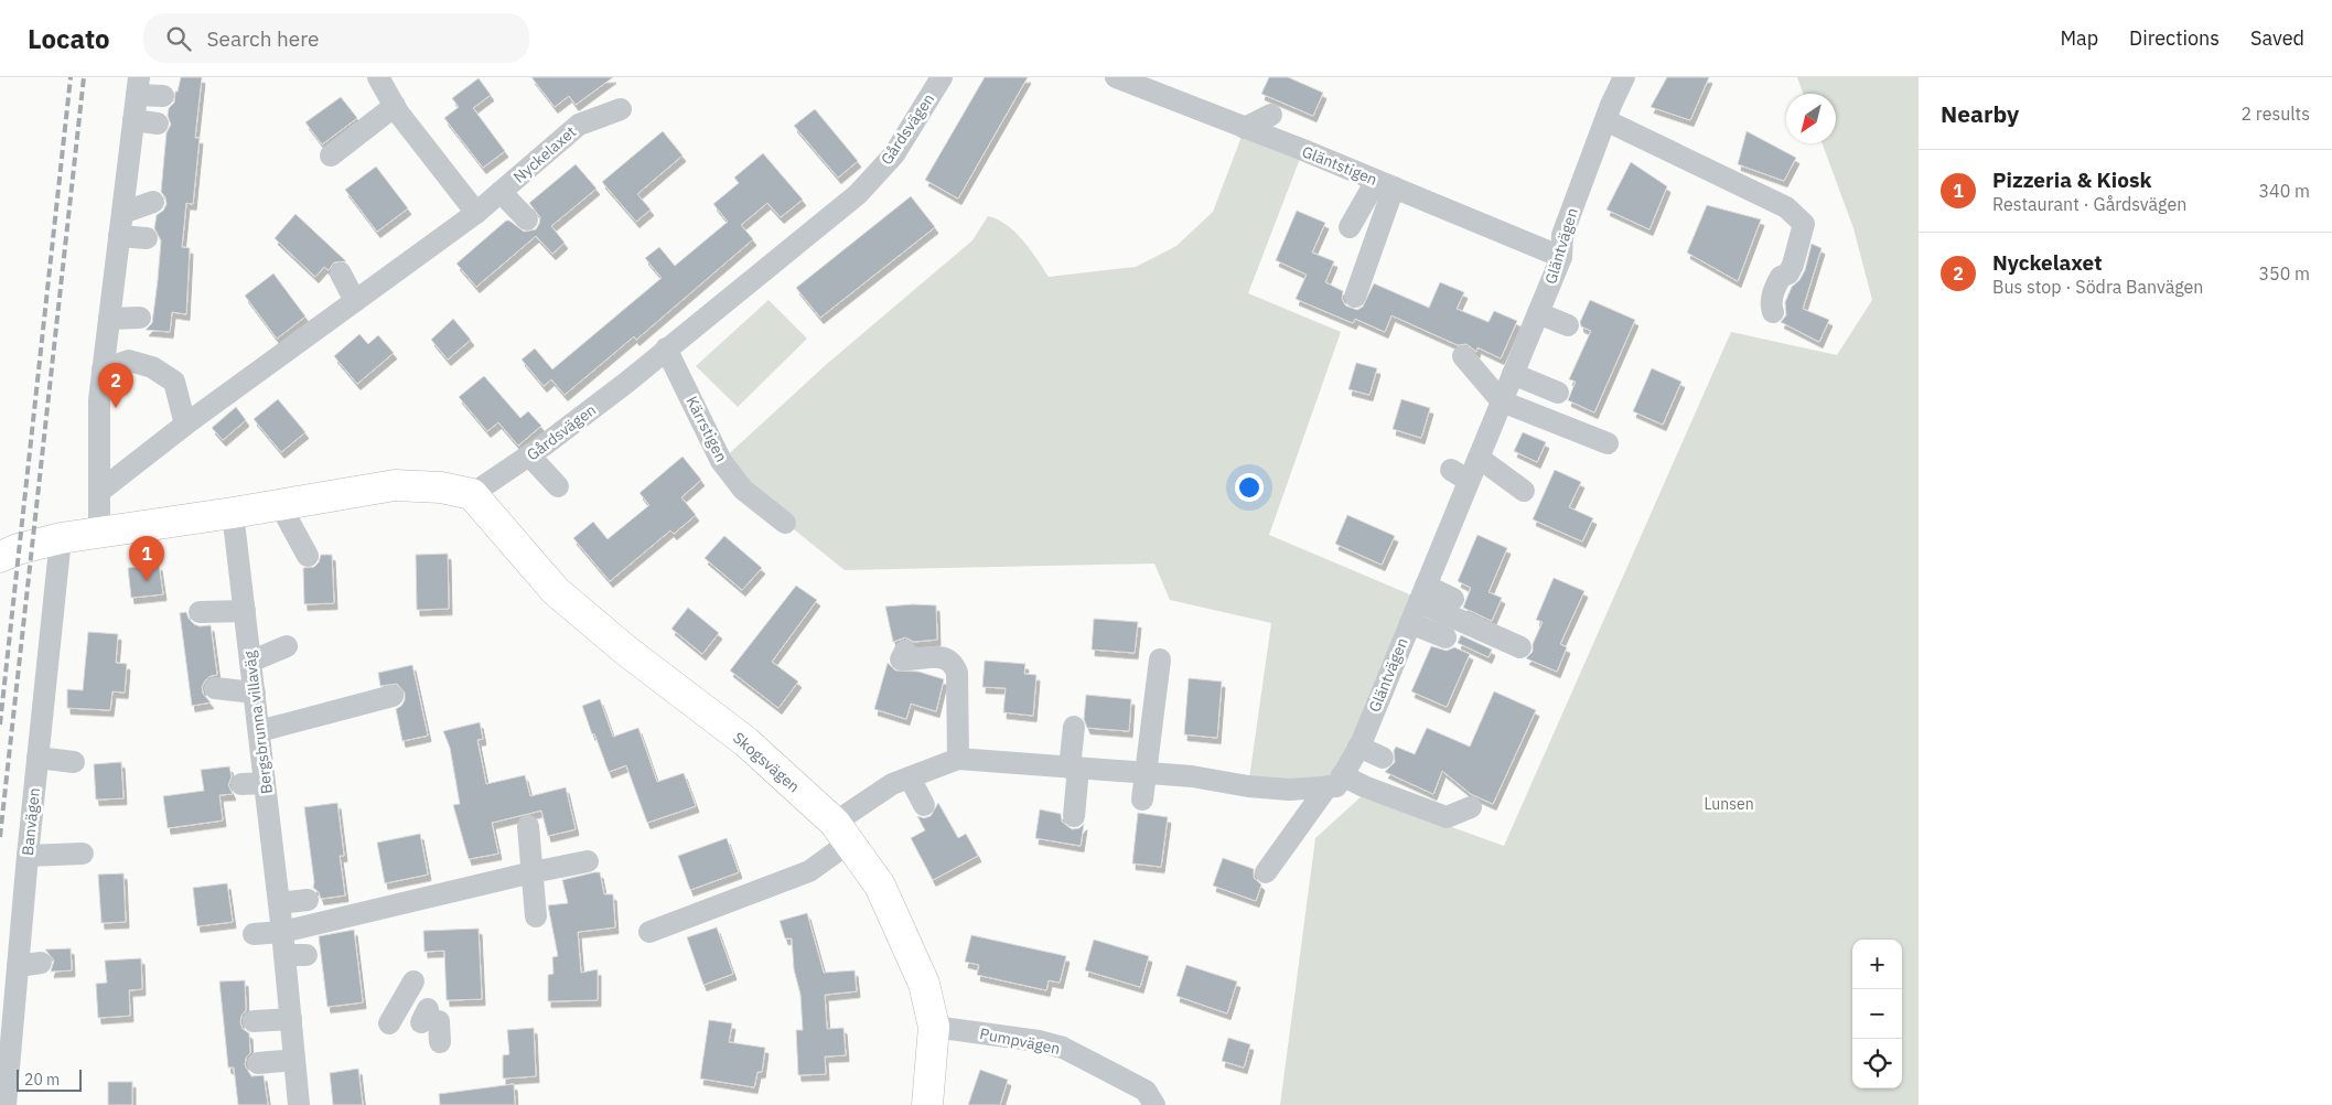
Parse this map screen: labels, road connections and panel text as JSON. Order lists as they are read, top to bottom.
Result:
{
  "streets": {
    "street": [
      "Gårdsvägen",
      "Nyckelaxet",
      "Gläntstigen",
      "Gläntvägen",
      "Kärrstigen",
      "Bergsbrunna villaväg",
      "Skogsvägen",
      "Banvägen",
      "Pumpvägen"
    ]
  },
  "crossings": [
    ["Gårdsvägen", "Kärrstigen"],
    ["Gårdsvägen", "Skogsvägen"],
    ["Gläntstigen", "Gläntvägen"],
    ["Skogsvägen", "Pumpvägen"]
  ],
  "parks": ["Lunsen"],
  "scale_bar": "20 m",
  "north": "bottom left",
  "page": {
    "header": "Locato",
    "search": "Search here",
    "nav": ["Map", "Directions", "Saved"],
    "heading": ["Nearby", "2 results"],
    "list": [
      {
        "mark": "1",
        "name": "Pizzeria & Kiosk",
        "note": "Restaurant · Gårdsvägen",
        "value": "340 m"
      },
      {
        "mark": "2",
        "name": "Nyckelaxet",
        "note": "Bus stop · Södra Banvägen",
        "value": "350 m"
      }
    ],
    "pins": ["2", "1"],
    "map_buttons": ["+", "−"],
    "scale": "20 m"
  }
}
